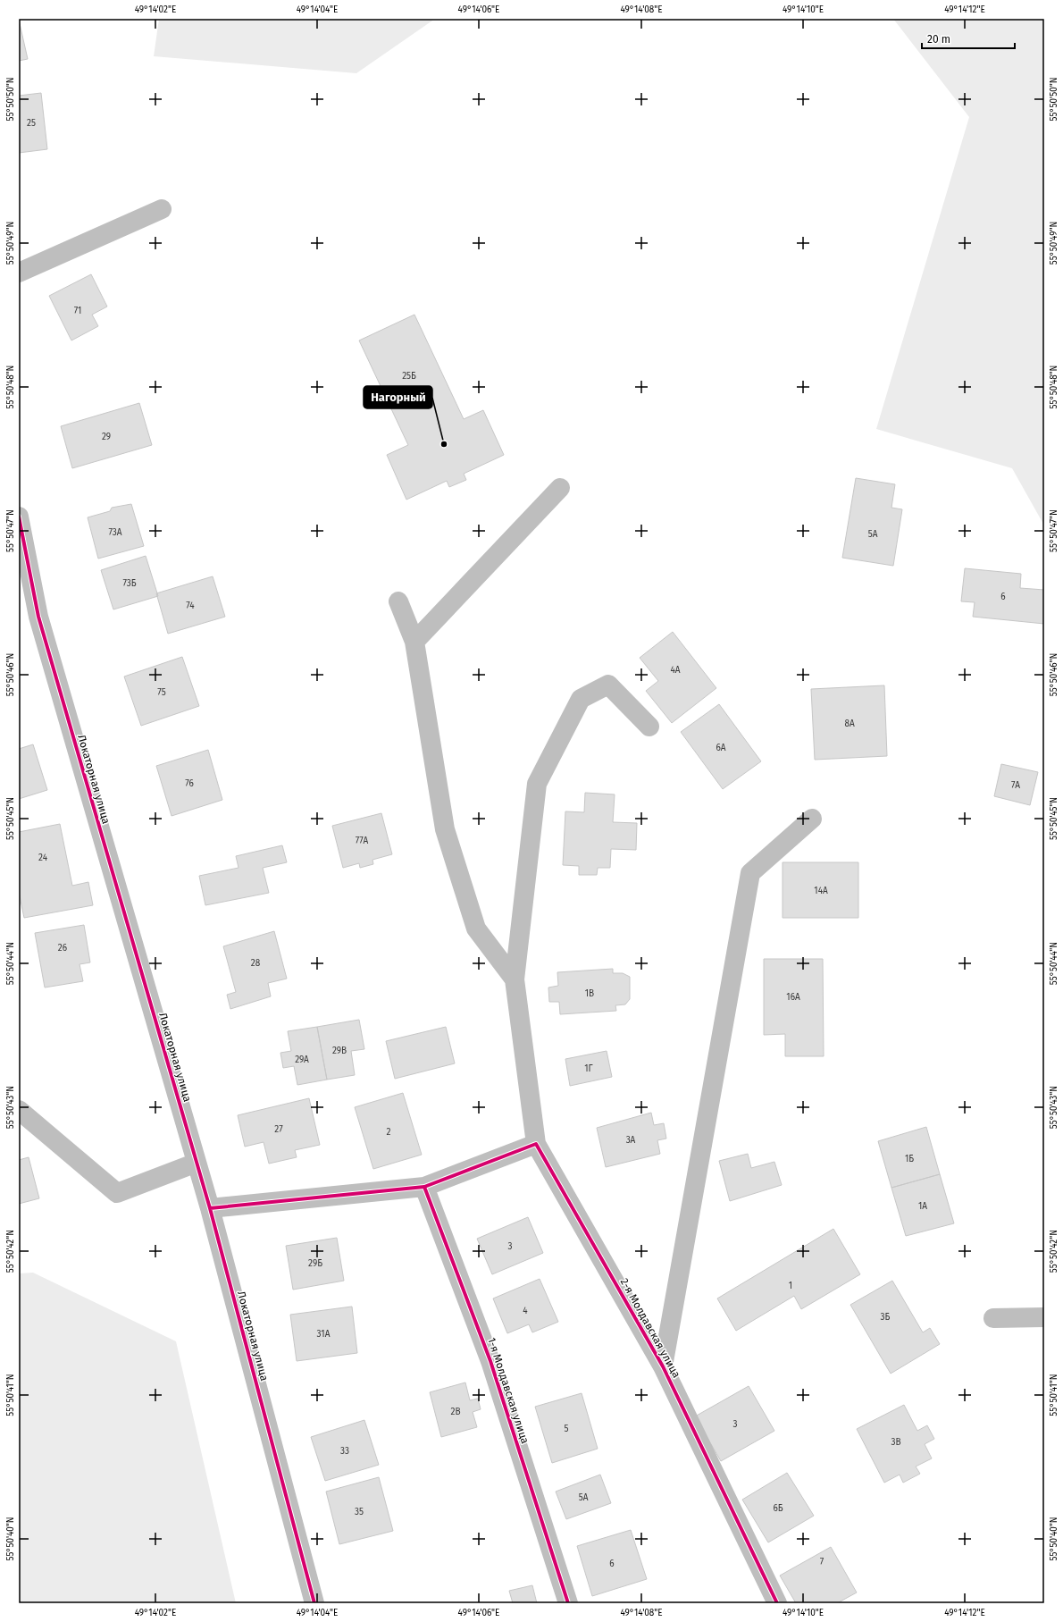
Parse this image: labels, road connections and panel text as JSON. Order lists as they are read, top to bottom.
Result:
{
  "streets": {
    "street": ["Локаторная улица", "2-я Молдавская улица", "1-я Молдавская улица"]
  },
  "places": ["Нагорный"],
  "house_numbers": [
    "25",
    "71",
    "25Б",
    "29",
    "73А",
    "5А",
    "73Б",
    "6",
    "74",
    "4А",
    "75",
    "8А",
    "6А",
    "76",
    "7А",
    "77А",
    "24",
    "14А",
    "26",
    "28",
    "1В",
    "16А",
    "29В",
    "29А",
    "1Г",
    "27",
    "2",
    "3А",
    "1Б",
    "1А",
    "3",
    "29Б",
    "1",
    "4",
    "3Б",
    "31А",
    "2В",
    "3",
    "5",
    "3В",
    "33",
    "5А",
    "6Б",
    "35",
    "7",
    "6"
  ],
  "scale_bar": "20 m",
  "coordinates": [
    "49°14'02\"E",
    "49°14'04\"E",
    "49°14'06\"E",
    "49°14'08\"E",
    "49°14'10\"E",
    "49°14'12\"E",
    "55°50'50\"N",
    "55°50'49\"N",
    "55°50'48\"N",
    "55°50'47\"N",
    "55°50'46\"N",
    "55°50'45\"N",
    "55°50'44\"N",
    "55°50'43\"N",
    "55°50'42\"N",
    "55°50'41\"N",
    "55°50'40\"N"
  ]
}
